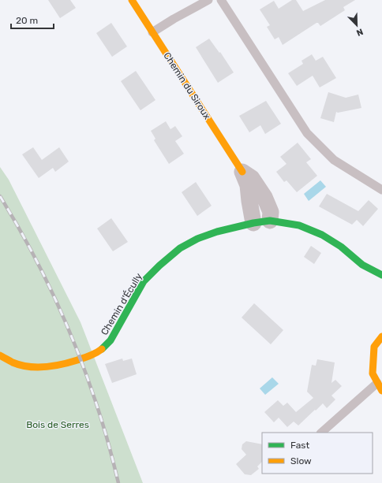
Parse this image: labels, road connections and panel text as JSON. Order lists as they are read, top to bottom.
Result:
{
  "streets": {
    "street": ["Chemin du Siroux", "Chemin d'Écully"]
  },
  "crossings": [
    ["Chemin du Siroux", "Chemin d'Écully"]
  ],
  "parks": ["Bois de Serres"],
  "legend": ["Fast", "Slow"],
  "scale_bar": "20 m",
  "north": "bottom right"
}
